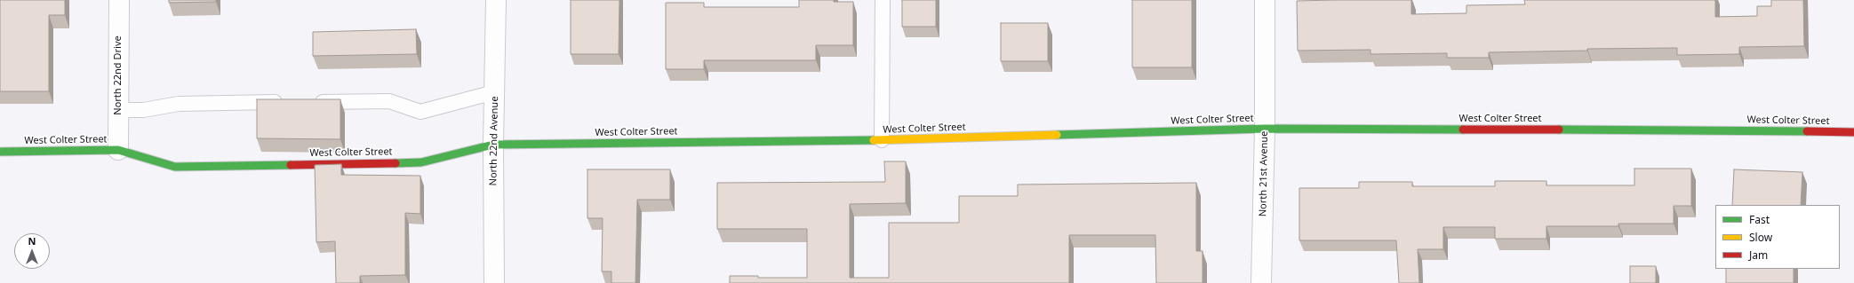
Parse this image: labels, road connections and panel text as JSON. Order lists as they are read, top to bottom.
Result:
{
  "streets": {
    "street": [
      "North 22nd Drive",
      "West Colter Street",
      "North 22nd Avenue",
      "North 21st Avenue"
    ]
  },
  "crossings": [
    ["North 22nd Drive", "West Colter Street"],
    ["West Colter Street", "North 22nd Avenue"],
    ["West Colter Street", "North 21st Avenue"]
  ],
  "legend": ["Fast", "Slow", "Jam"],
  "north": "top"
}
